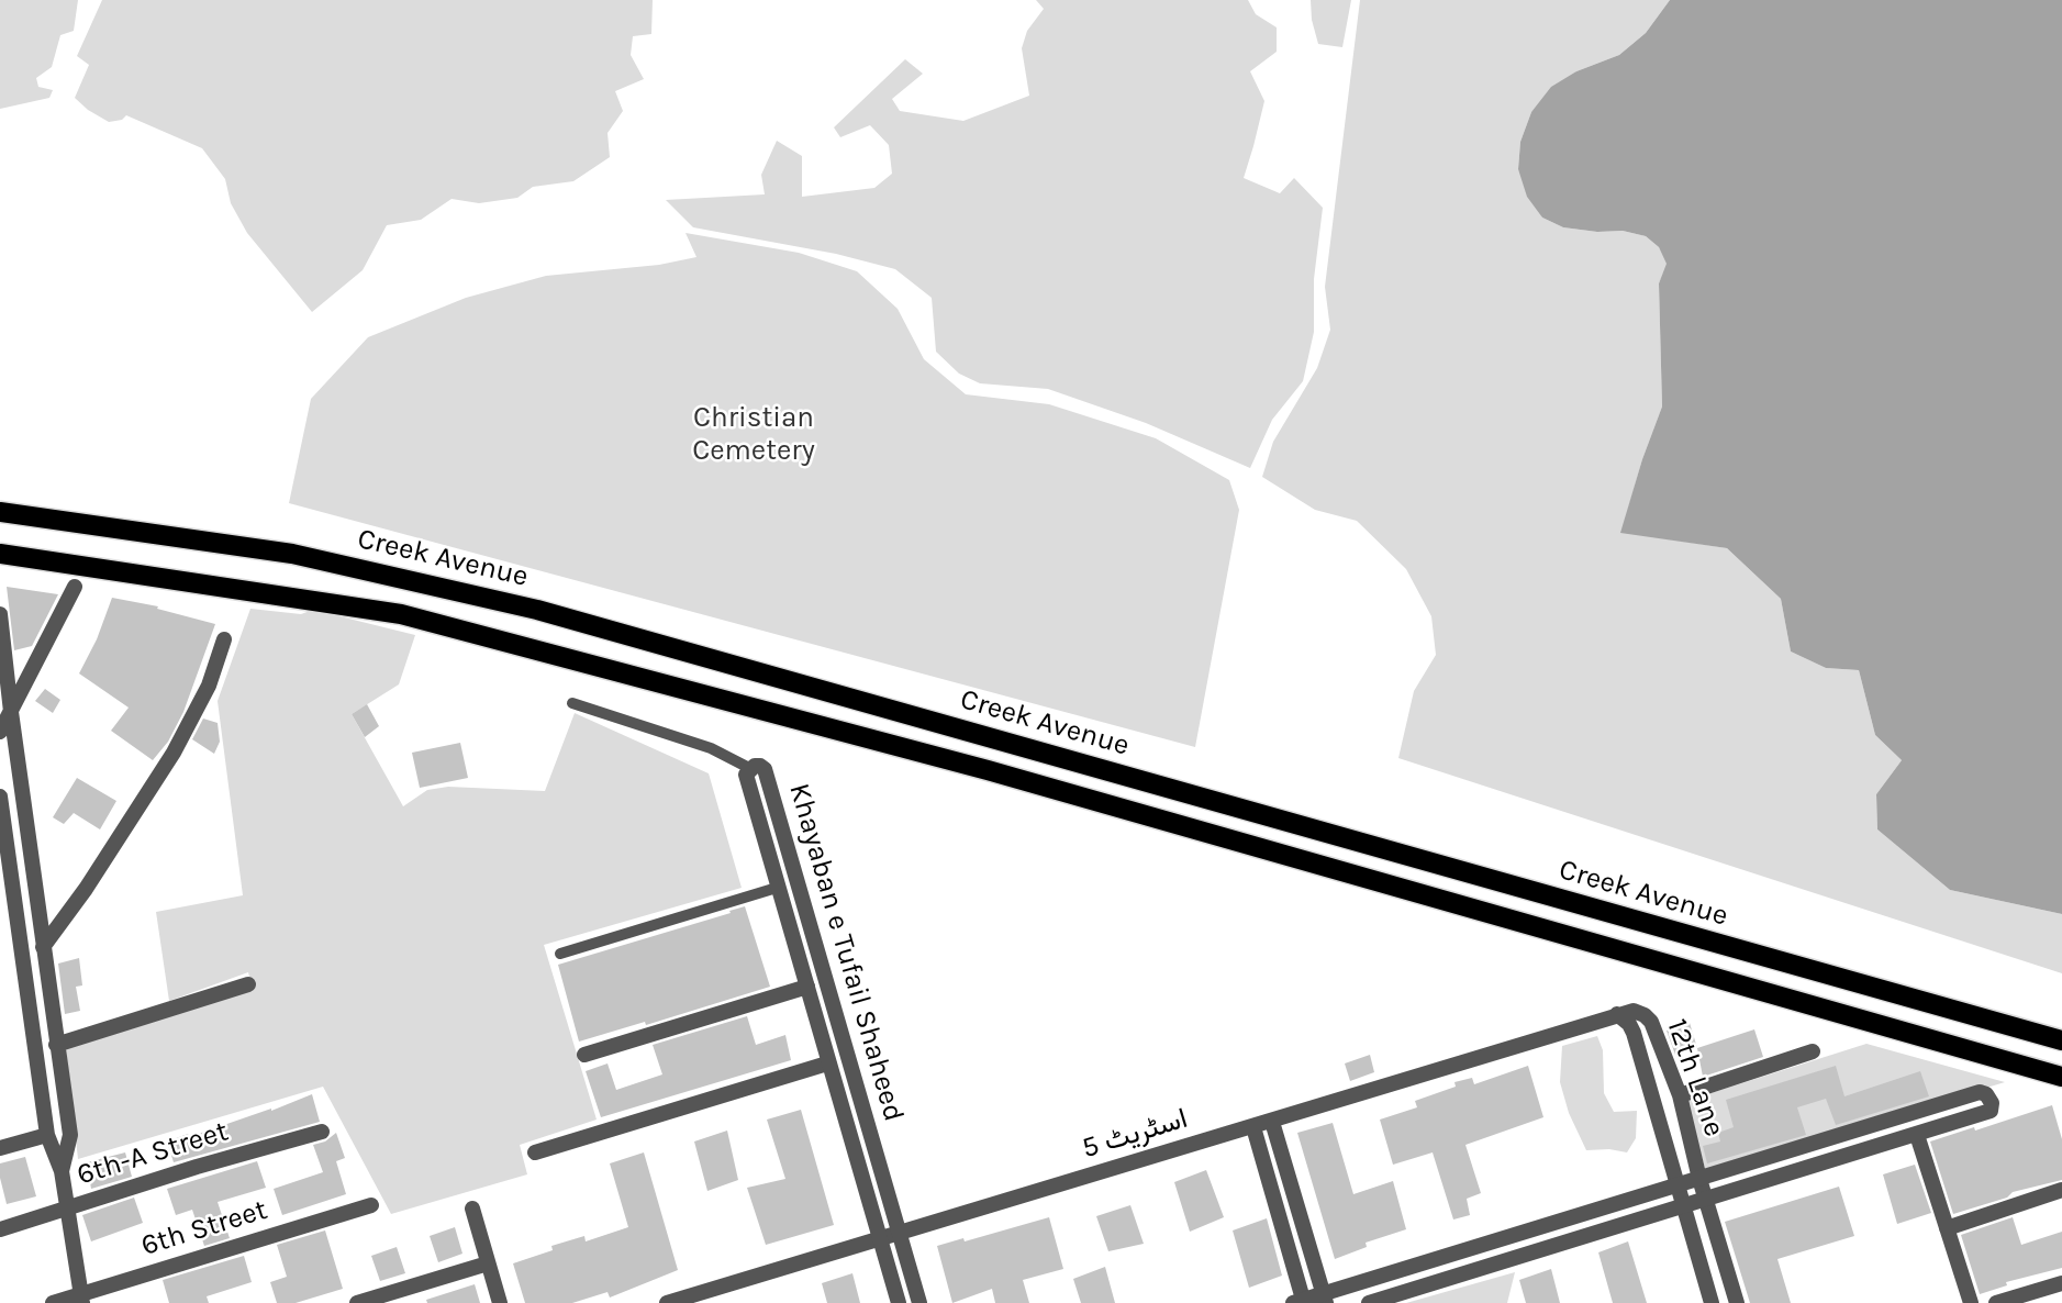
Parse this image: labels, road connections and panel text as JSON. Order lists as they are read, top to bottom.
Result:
{
  "streets": {
    "main road": ["Creek Avenue"],
    "street": [
      "Khayaban e Tufail Shaheed",
      "12th Lane",
      "اسٹریٹ 5",
      "6th-A Street",
      "6th Street"
    ]
  },
  "crossings": [
    ["Khayaban e Tufail Shaheed", "اسٹریٹ 5"],
    ["12th Lane", "اسٹریٹ 5"]
  ],
  "parks": ["Christian Cemetery"]
}
